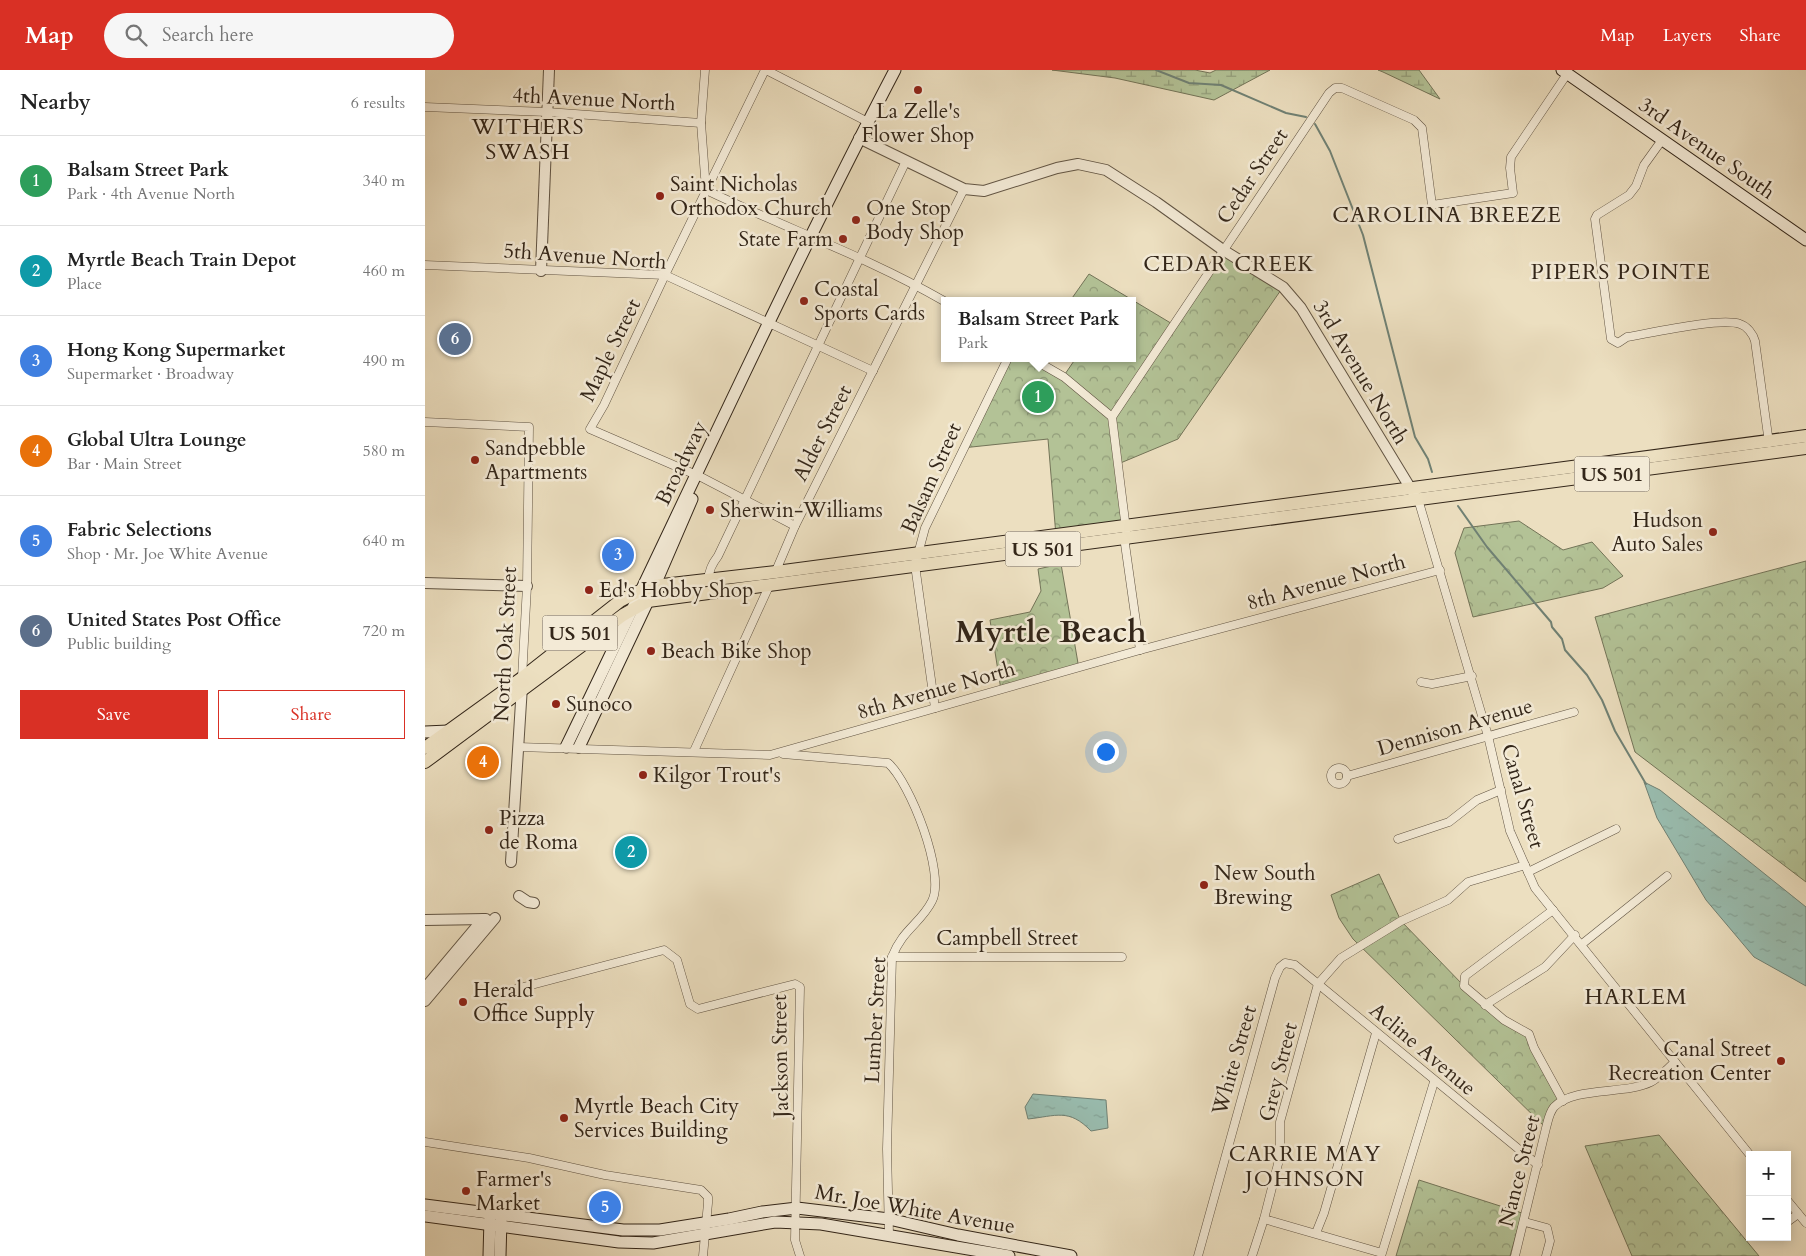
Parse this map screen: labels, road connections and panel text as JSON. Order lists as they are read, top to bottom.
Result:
{
  "streets": {
    "main road": [
      "3rd Avenue South",
      "Broadway",
      "US 501",
      "Mr. Joe White Avenue"
    ],
    "street": [
      "4th Avenue North",
      "Cedar Street",
      "5th Avenue North",
      "Maple Street",
      "3rd Avenue North",
      "Alder Street",
      "Balsam Street",
      "8th Avenue North",
      "North Oak Street",
      "Dennison Avenue",
      "Canal Street",
      "Campbell Street",
      "Lumber Street",
      "Acline Avenue",
      "Jackson Street",
      "White Street",
      "Grey Street",
      "Nance Street"
    ]
  },
  "crossings": [
    ["3rd Avenue South", "Cedar Street"],
    ["Cedar Street", "3rd Avenue North"],
    ["5th Avenue North", "Maple Street"],
    ["5th Avenue North", "Alder Street"],
    ["5th Avenue North", "Broadway"],
    ["Maple Street", "Broadway"],
    ["3rd Avenue North", "Alder Street"],
    ["3rd Avenue North", "Broadway"],
    ["3rd Avenue North", "US 501"],
    ["3rd Avenue North", "Canal Street"],
    ["Alder Street", "US 501"],
    ["Alder Street", "8th Avenue North"],
    ["Broadway", "US 501"],
    ["Broadway", "8th Avenue North"],
    ["US 501", "Balsam Street"],
    ["US 501", "North Oak Street"],
    ["US 501", "Canal Street"],
    ["Balsam Street", "8th Avenue North"],
    ["8th Avenue North", "North Oak Street"],
    ["8th Avenue North", "Canal Street"],
    ["8th Avenue North", "Lumber Street"],
    ["Dennison Avenue", "Canal Street"],
    ["Canal Street", "Nance Street"],
    ["Campbell Street", "Lumber Street"],
    ["Lumber Street", "Mr. Joe White Avenue"],
    ["Acline Avenue", "White Street"],
    ["Acline Avenue", "Grey Street"],
    ["Acline Avenue", "Nance Street"],
    ["Jackson Street", "Mr. Joe White Avenue"]
  ],
  "districts": [
    "WITHERS SWASH",
    "CAROLINA BREEZE",
    "CEDAR CREEK",
    "PIPERS POINTE",
    "Myrtle Beach",
    "HARLEM",
    "CARRIE MAY JOHNSON"
  ],
  "places": [
    "La Zelle's Flower Shop",
    "Saint Nicholas Orthodox Church",
    "One Stop Body Shop",
    "State Farm",
    "Coastal Sports Cards",
    "Sandpebble Apartments",
    "Sherwin-Williams",
    "Hudson Auto Sales",
    "Ed's Hobby Shop",
    "Beach Bike Shop",
    "Sunoco",
    "Kilgor Trout's",
    "Pizza de Roma",
    "New South Brewing",
    "Herald Office Supply",
    "Canal Street Recreation Center",
    "Myrtle Beach City Services Building",
    "Farmer's Market"
  ],
  "page": {
    "header": "Map",
    "search": "Search here",
    "nav": ["Map", "Layers", "Share"],
    "heading": ["Nearby", "6 results"],
    "list": [
      {
        "mark": "1",
        "name": "Balsam Street Park",
        "note": "Park · 4th Avenue North",
        "value": "340 m"
      },
      {
        "mark": "2",
        "name": "Myrtle Beach Train Depot",
        "note": "Place",
        "value": "460 m"
      },
      {
        "mark": "3",
        "name": "Hong Kong Supermarket",
        "note": "Supermarket · Broadway",
        "value": "490 m"
      },
      {
        "mark": "4",
        "name": "Global Ultra Lounge",
        "note": "Bar · Main Street",
        "value": "580 m"
      },
      {
        "mark": "5",
        "name": "Fabric Selections",
        "note": "Shop · Mr. Joe White Avenue",
        "value": "640 m"
      },
      {
        "mark": "6",
        "name": "United States Post Office",
        "note": "Public building",
        "value": "720 m"
      }
    ],
    "popup": ["Balsam Street Park", "Park"],
    "pins": [
      "6",
      "1",
      "3",
      "4",
      "2",
      "5"
    ],
    "buttons": ["Save", "Share"],
    "map_buttons": ["+", "−"]
  }
}
